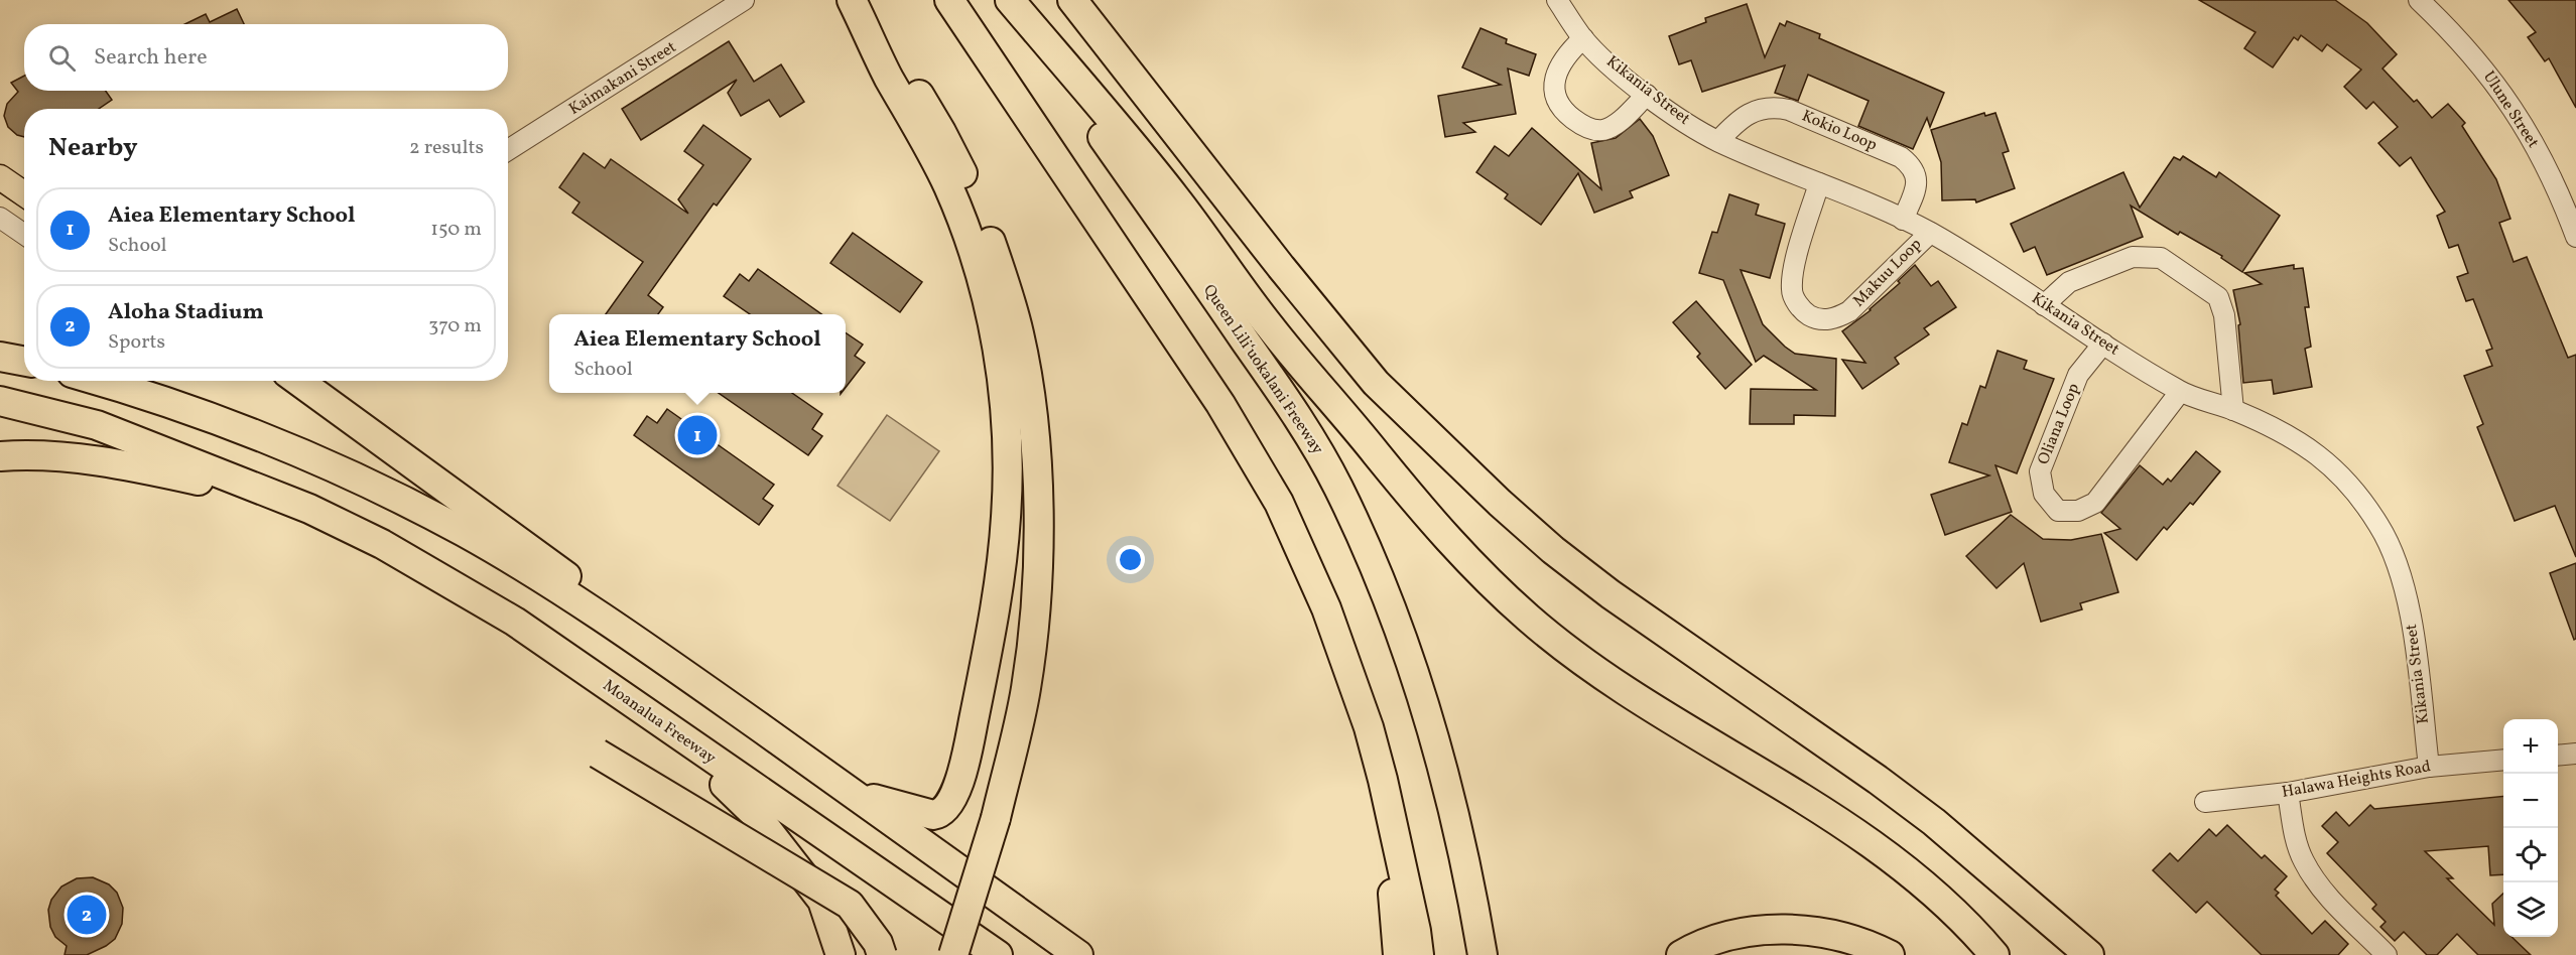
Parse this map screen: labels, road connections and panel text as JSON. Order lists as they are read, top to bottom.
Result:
{
  "streets": {
    "highway": ["Queen Liliʻuokalani Freeway", "Moanalua Freeway"],
    "street": [
      "Kaimakani Street",
      "Kikania Street",
      "Ulune Street",
      "Kokio Loop",
      "Makuu Loop",
      "Oliana Loop",
      "Halawa Heights Road"
    ]
  },
  "crossings": [
    ["Kikania Street", "Kokio Loop"],
    ["Kikania Street", "Makuu Loop"],
    ["Kikania Street", "Oliana Loop"],
    ["Kikania Street", "Halawa Heights Road"]
  ],
  "page": {
    "search": "Search here",
    "heading": ["Nearby", "2 results"],
    "list": [
      {
        "mark": "1",
        "name": "Aiea Elementary School",
        "note": "School",
        "value": "150 m"
      },
      {
        "mark": "2",
        "name": "Aloha Stadium",
        "note": "Sports",
        "value": "370 m"
      }
    ],
    "popup": ["Aiea Elementary School", "School"],
    "pins": ["1", "2"],
    "map_buttons": ["+", "−"]
  }
}
